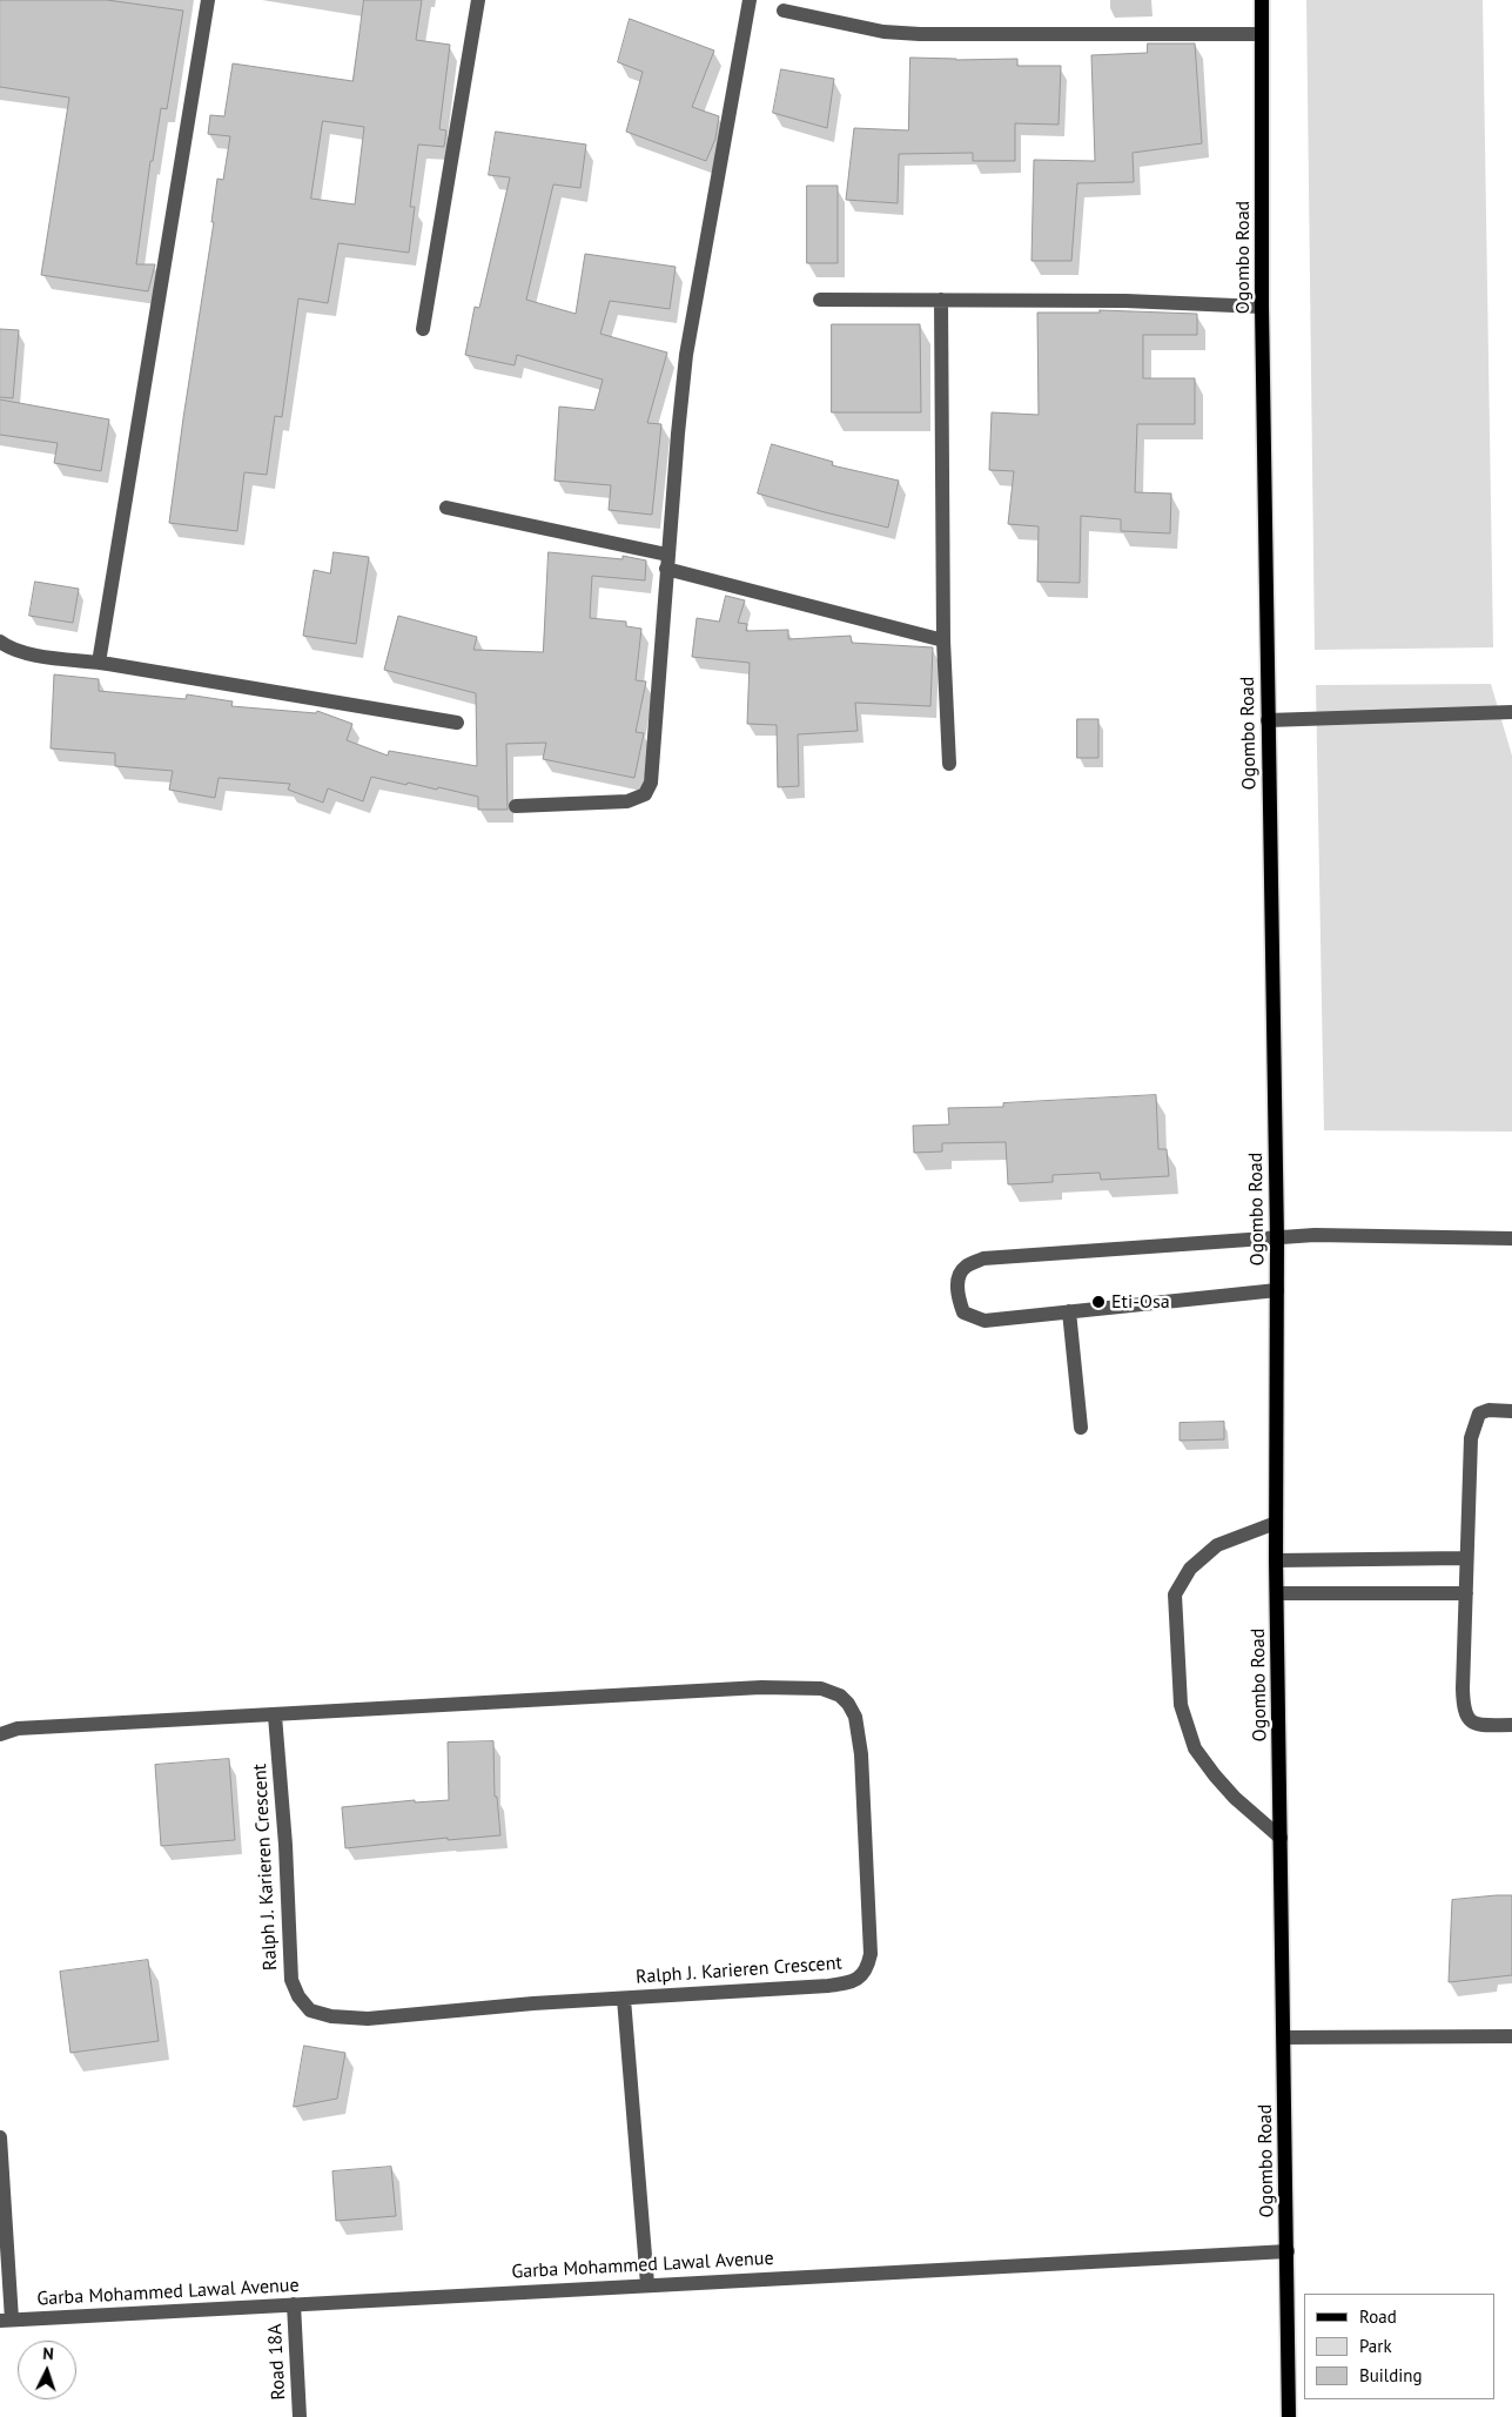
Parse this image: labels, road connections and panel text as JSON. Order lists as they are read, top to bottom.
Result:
{
  "streets": {
    "main road": ["Ogombo Road"],
    "street": ["Ralph J. Karieren Crescent", "Garba Mohammed Lawal Avenue", "Road 18A"]
  },
  "crossings": [
    ["Ogombo Road", "Garba Mohammed Lawal Avenue"],
    ["Garba Mohammed Lawal Avenue", "Road 18A"]
  ],
  "places": ["Eti-Osa"],
  "legend": ["Road", "Park", "Building"],
  "north": "top"
}
